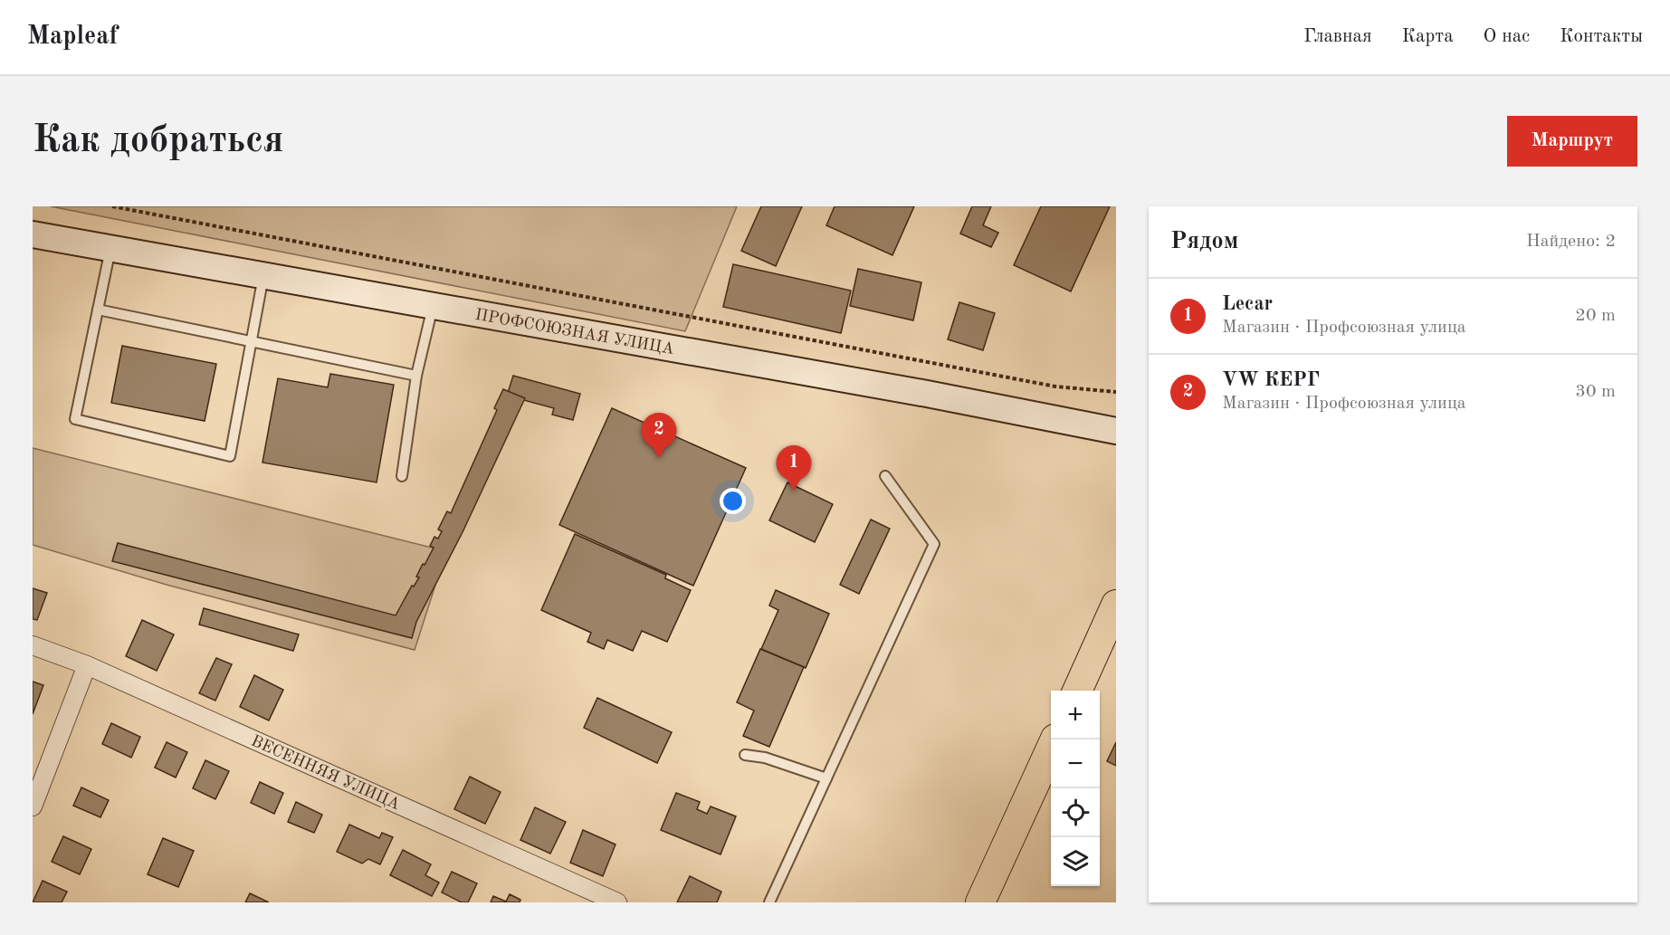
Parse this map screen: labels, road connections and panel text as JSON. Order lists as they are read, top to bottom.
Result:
{
  "streets": {
    "main road": ["ПРОФСОЮЗНАЯ УЛИЦА"],
    "street": ["ВЕСЕННЯЯ УЛИЦА"]
  },
  "page": {
    "header": "Mapleaf",
    "nav": [
      "Главная",
      "Карта",
      "О нас",
      "Контакты"
    ],
    "buttons": "Маршрут",
    "title": "Как добраться",
    "heading": ["Рядом", "Найдено: 2"],
    "list": [
      {
        "mark": "1",
        "name": "Lecar",
        "note": "Магазин · Профсоюзная улица",
        "value": "20 m"
      },
      {
        "mark": "2",
        "name": "VW КЕРГ",
        "note": "Магазин · Профсоюзная улица",
        "value": "30 m"
      }
    ],
    "pins": ["2", "1"],
    "map_buttons": ["+", "−"]
  }
}
